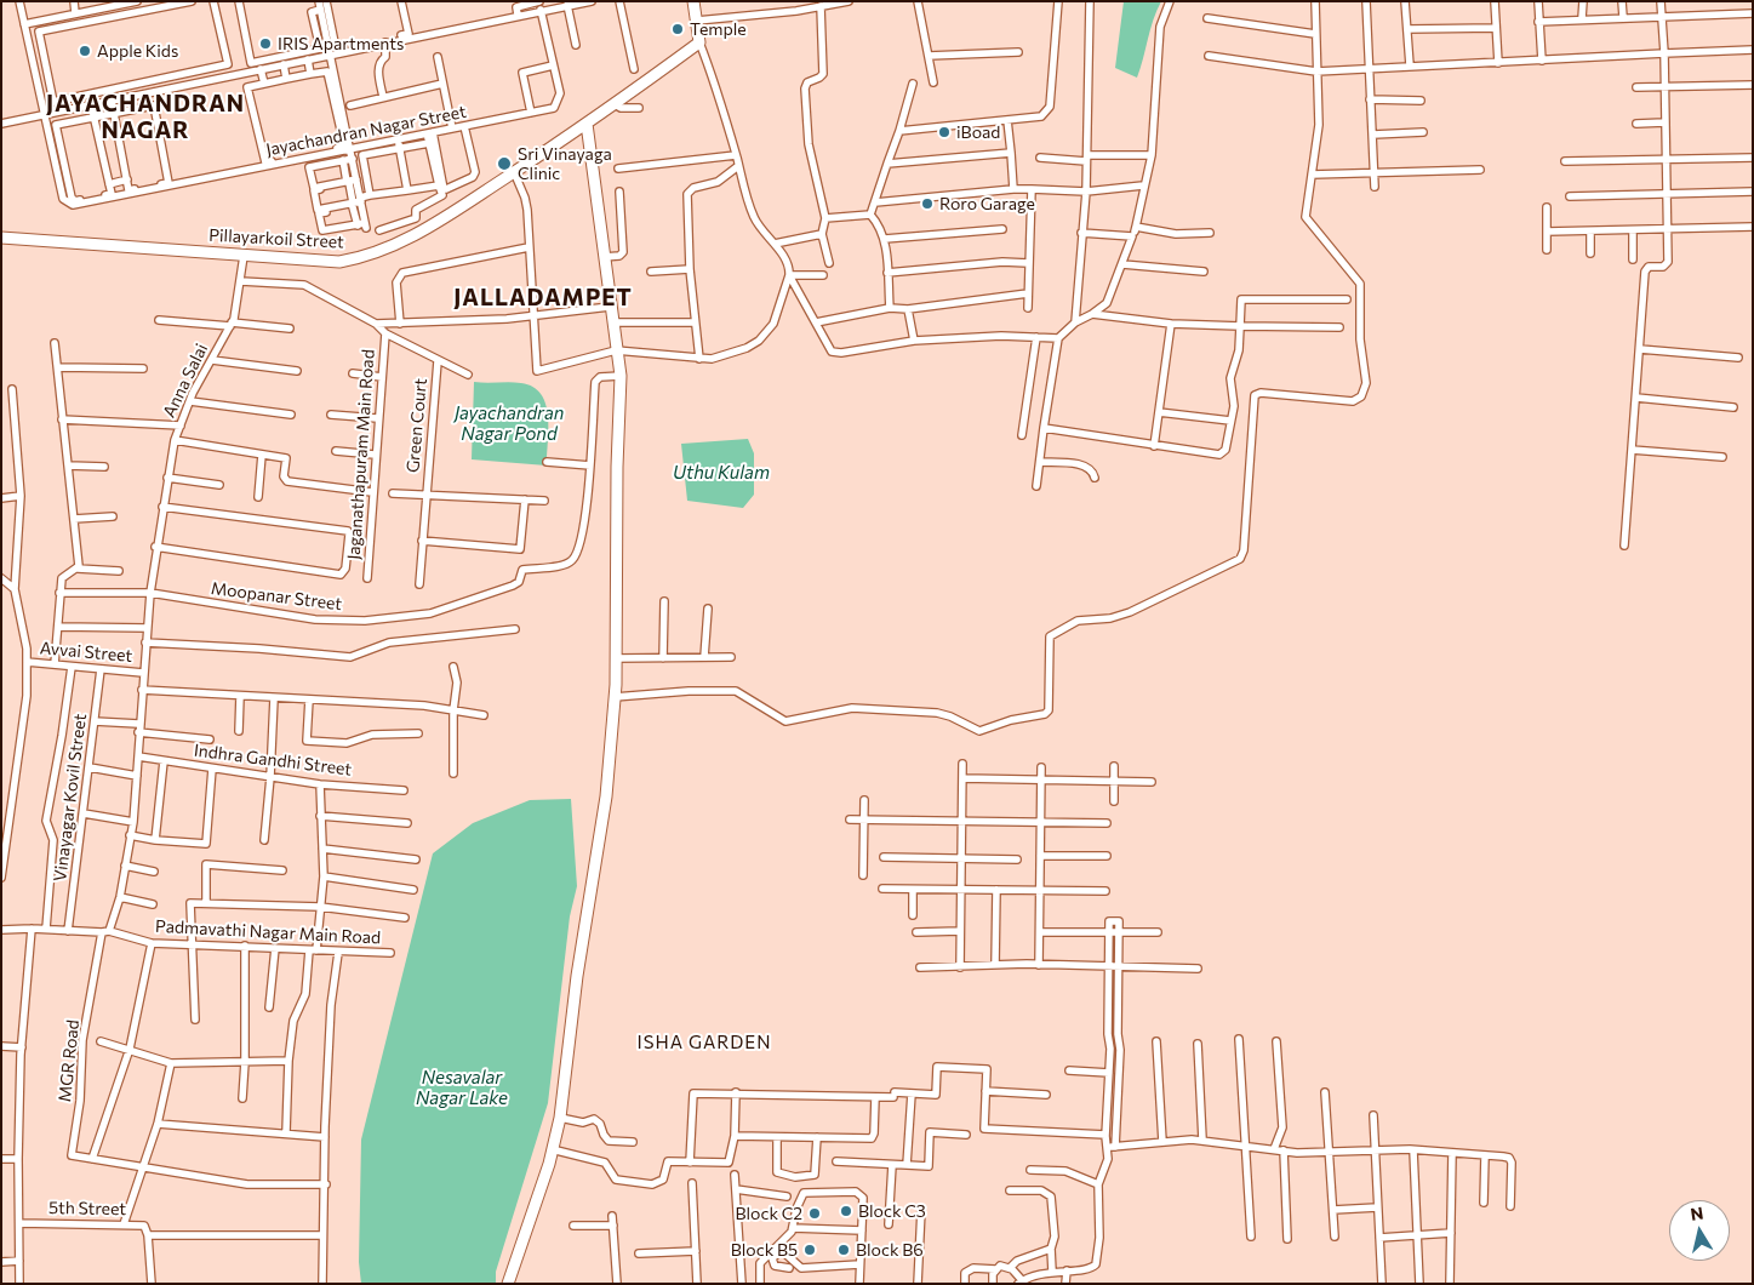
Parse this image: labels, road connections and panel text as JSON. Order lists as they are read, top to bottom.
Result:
{
  "streets": {
    "street": [
      "Jayachandran Nagar Street",
      "Pillayarkoil Street",
      "Anna Salai",
      "Green Court",
      "Jaganathapuram Main Road",
      "Moopanar Street",
      "Avvai Street",
      "Indhra Gandhi Street",
      "Vinayagar Kovil Street",
      "Padmavathi Nagar Main Road",
      "MGR Road",
      "5th Street"
    ]
  },
  "crossings": [
    ["Pillayarkoil Street", "Anna Salai"],
    ["Anna Salai", "Moopanar Street"],
    ["Anna Salai", "Avvai Street"],
    ["Anna Salai", "Indhra Gandhi Street"],
    ["Anna Salai", "MGR Road"],
    ["Avvai Street", "Vinayagar Kovil Street"],
    ["Indhra Gandhi Street", "MGR Road"],
    ["Vinayagar Kovil Street", "Padmavathi Nagar Main Road"],
    ["Padmavathi Nagar Main Road", "MGR Road"]
  ],
  "districts": ["JAYACHANDRAN NAGAR", "JALLADAMPET", "ISHA GARDEN"],
  "water": ["Jayachandran Nagar Pond", "Uthu Kulam", "Nesavalar Nagar Lake"],
  "places": [
    "Temple",
    "IRIS Apartments",
    "Apple Kids",
    "iBoad",
    "Sri Vinayaga Clinic",
    "Roro Garage",
    "Block C3",
    "Block C2",
    "Block B5",
    "Block B6"
  ],
  "north": "top"
}
